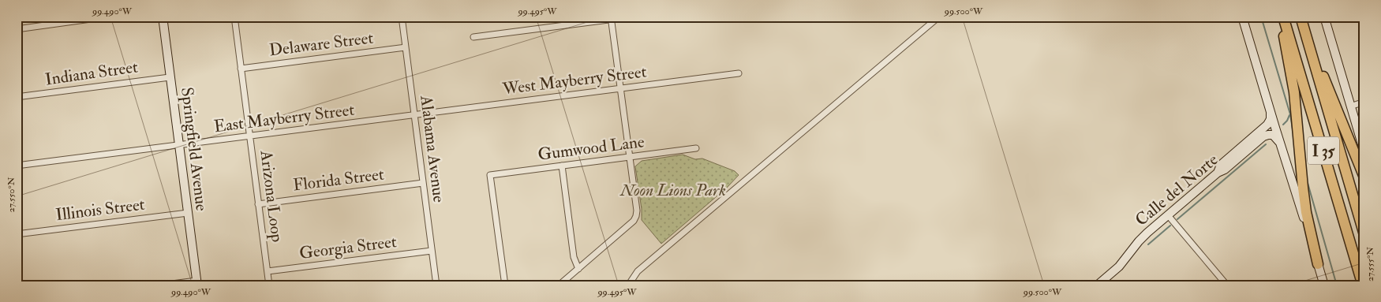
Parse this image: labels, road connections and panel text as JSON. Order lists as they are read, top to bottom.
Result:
{
  "streets": {
    "highway": ["I 35"],
    "main road": ["Springfield Avenue", "Calle del Norte"],
    "street": [
      "Delaware Street",
      "Indiana Street",
      "West Mayberry Street",
      "East Mayberry Street",
      "Gumwood Lane",
      "Alabama Avenue",
      "Florida Street",
      "Arizona Loop",
      "Illinois Street",
      "Georgia Street"
    ]
  },
  "crossings": [
    ["Delaware Street", "Alabama Avenue"],
    ["Delaware Street", "Arizona Loop"],
    ["Indiana Street", "Springfield Avenue"],
    ["West Mayberry Street", "East Mayberry Street"],
    ["West Mayberry Street", "Alabama Avenue"],
    ["East Mayberry Street", "Springfield Avenue"],
    ["East Mayberry Street", "Alabama Avenue"],
    ["East Mayberry Street", "Arizona Loop"],
    ["Springfield Avenue", "Illinois Street"],
    ["Alabama Avenue", "Florida Street"],
    ["Alabama Avenue", "Georgia Street"],
    ["Florida Street", "Arizona Loop"],
    ["Arizona Loop", "Georgia Street"]
  ],
  "parks": ["Noon Lions Park"],
  "coordinates": [
    "99.490°W",
    "99.495°W",
    "99.500°W",
    "27.550°N",
    "27.555°N"
  ]
}
